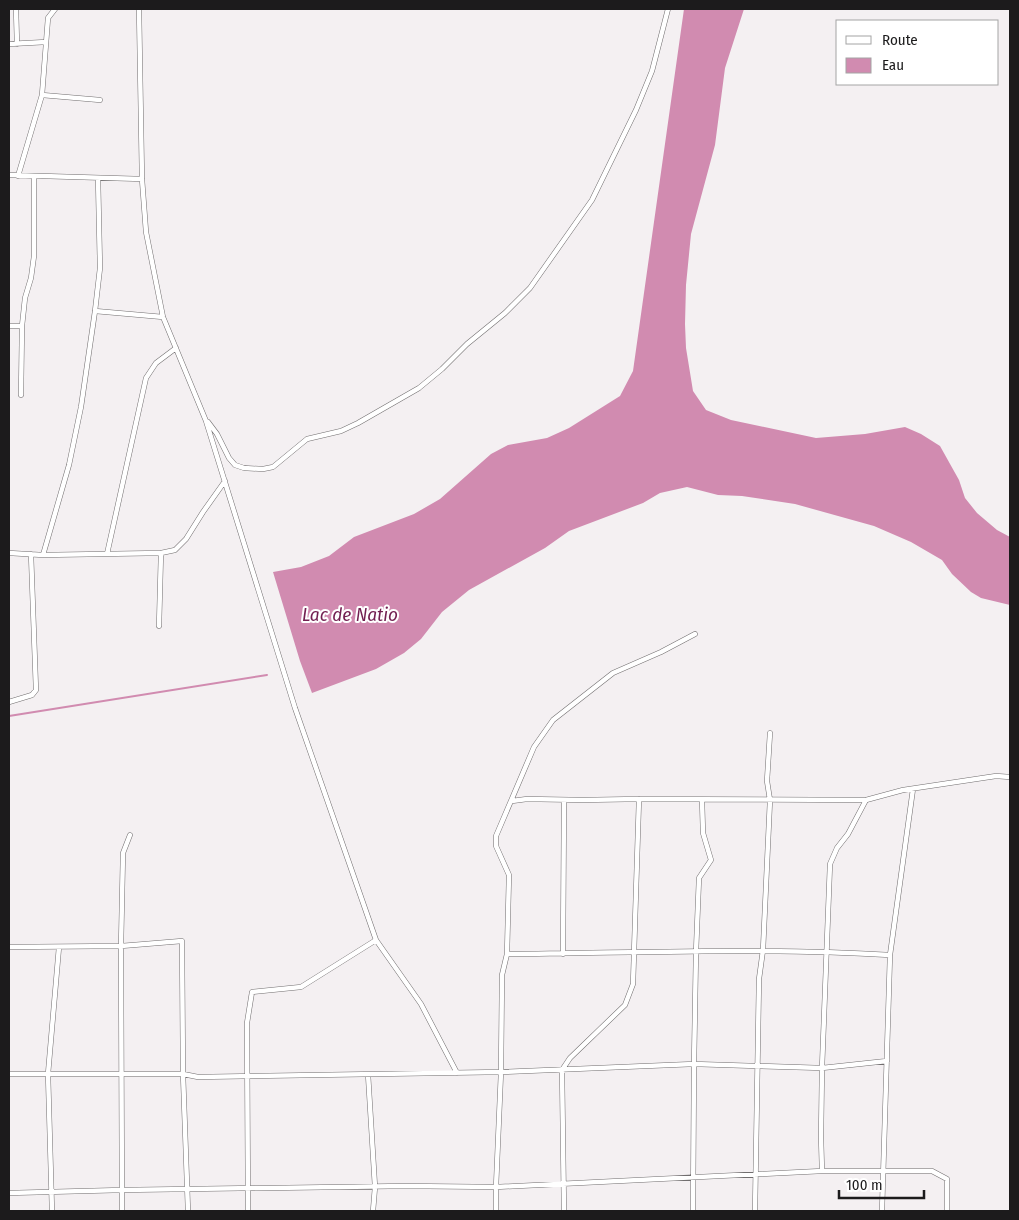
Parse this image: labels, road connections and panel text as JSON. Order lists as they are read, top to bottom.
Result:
{
  "water": ["Lac de Natio"],
  "legend": ["Route", "Eau"],
  "scale_bar": "100 m"
}
